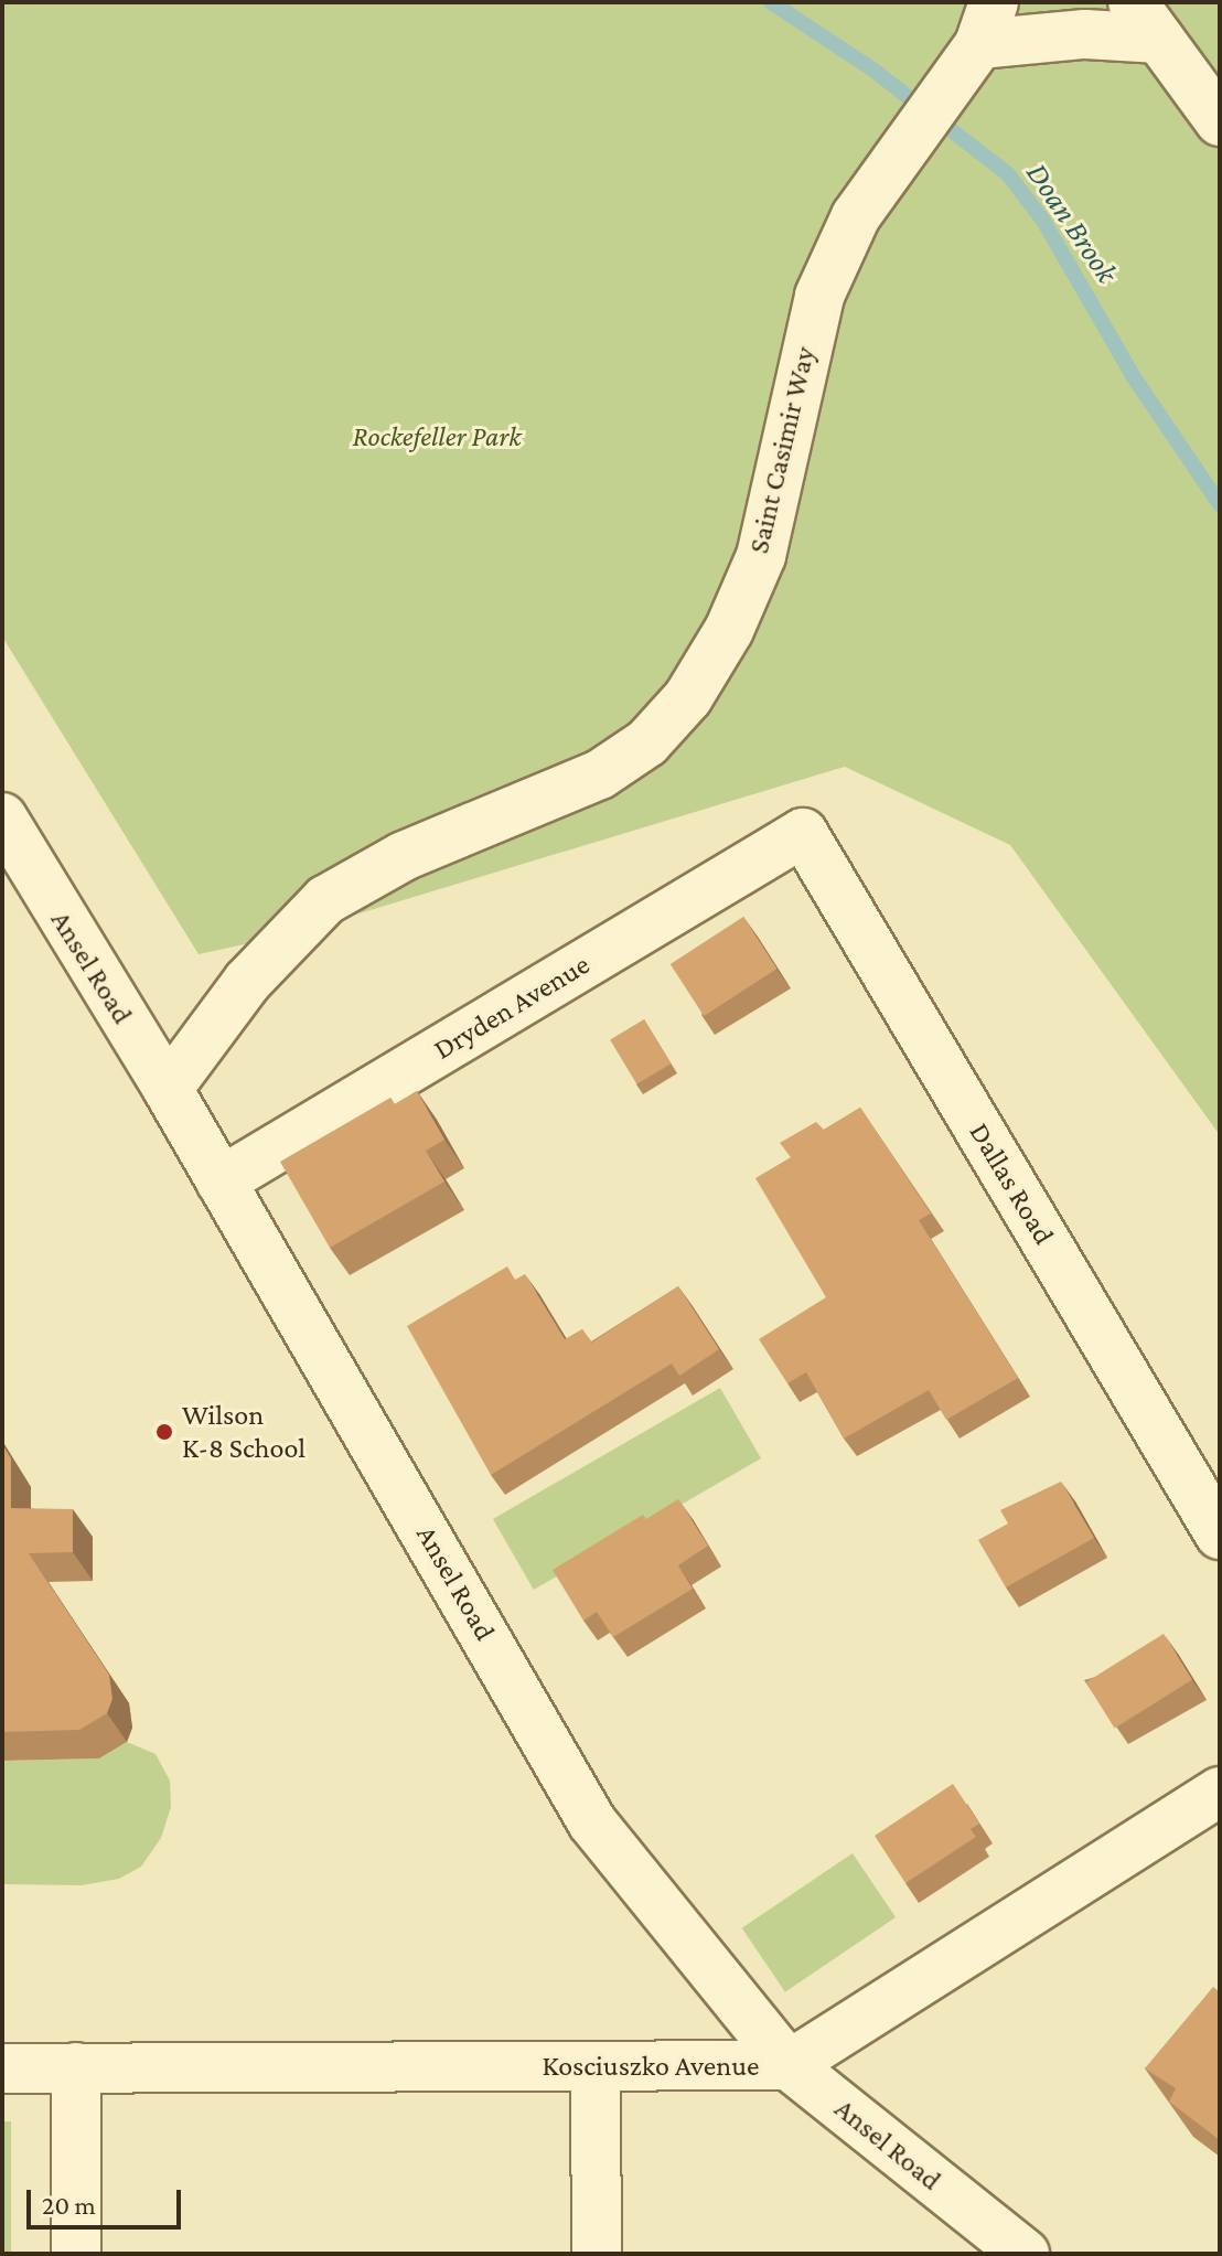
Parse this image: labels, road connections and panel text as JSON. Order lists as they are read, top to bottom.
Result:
{
  "streets": {
    "street": [
      "Saint Casimir Way",
      "Ansel Road",
      "Dryden Avenue",
      "Dallas Road",
      "Kosciuszko Avenue"
    ]
  },
  "crossings": [
    ["Saint Casimir Way", "Ansel Road"],
    ["Ansel Road", "Dryden Avenue"],
    ["Ansel Road", "Kosciuszko Avenue"],
    ["Dryden Avenue", "Dallas Road"]
  ],
  "water": ["Doan Brook"],
  "parks": ["Rockefeller Park"],
  "places": ["Wilson K-8 School"],
  "scale_bar": "20 m"
}
